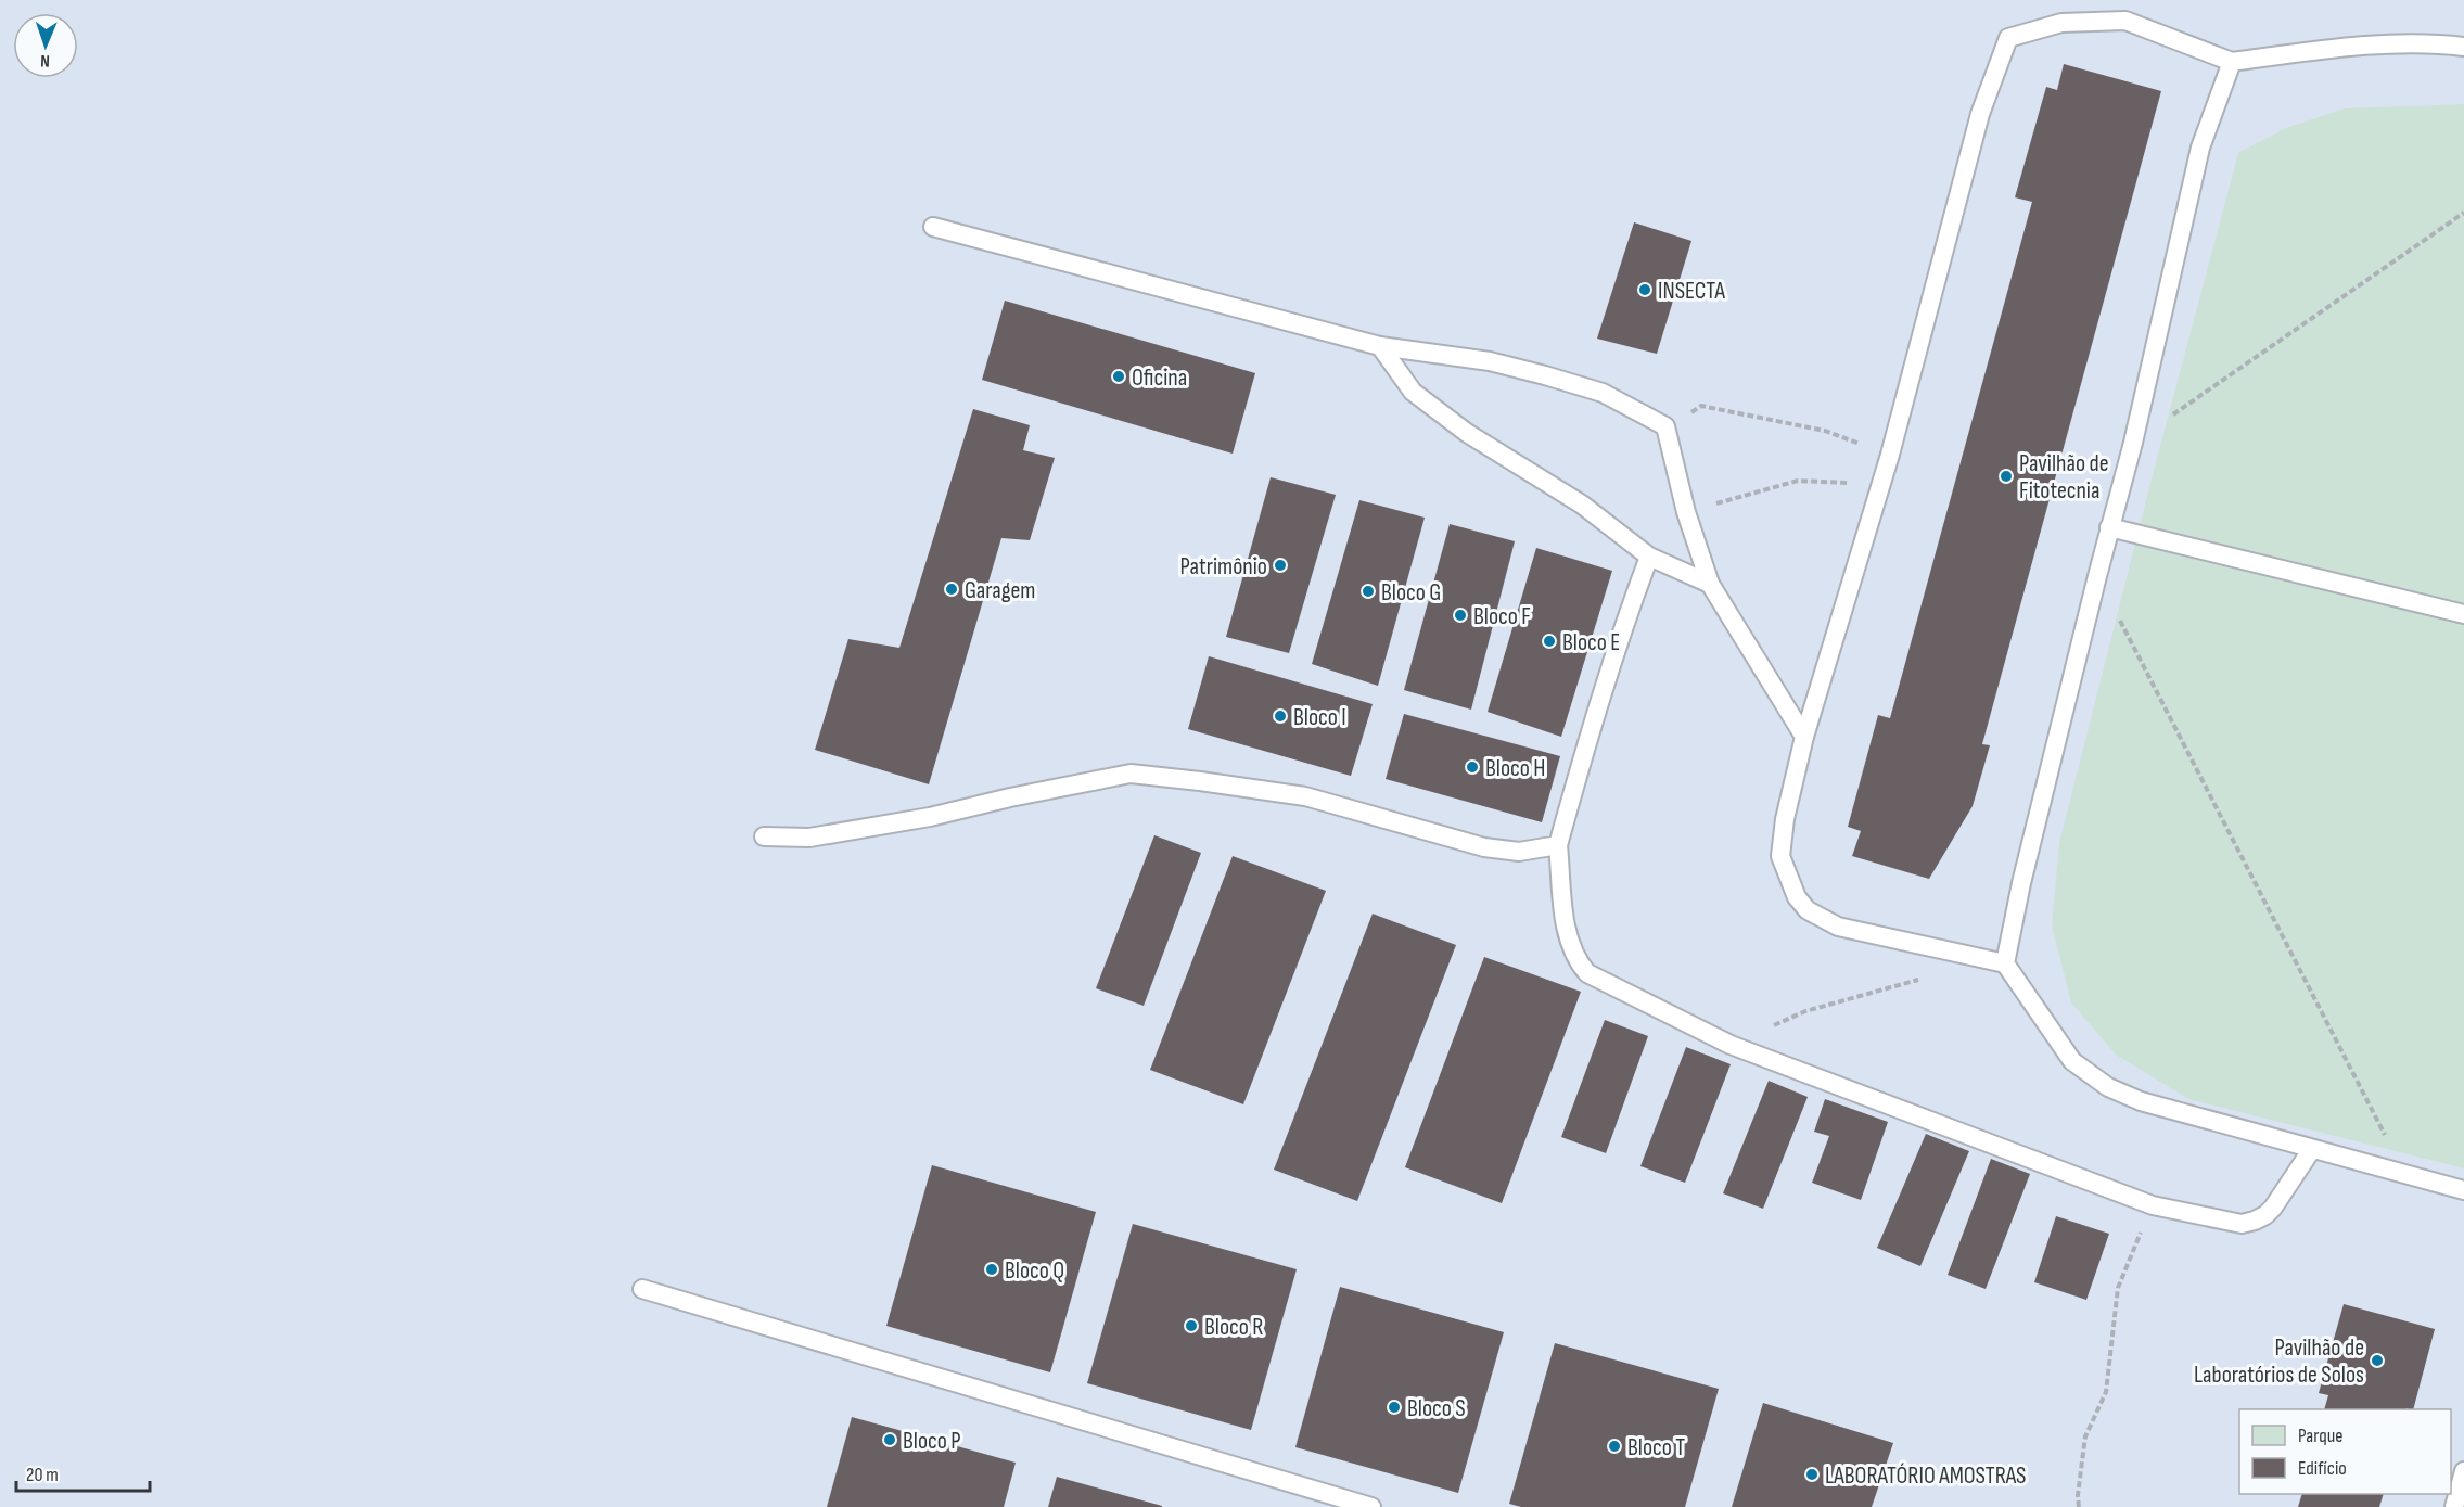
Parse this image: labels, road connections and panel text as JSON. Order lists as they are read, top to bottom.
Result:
{
  "places": [
    "INSECTA",
    "Oficina",
    "Pavilhão de Fitotecnia",
    "Patrimônio",
    "Garagem",
    "Bloco G",
    "Bloco F",
    "Bloco E",
    "Bloco I",
    "Bloco H",
    "Bloco Q",
    "Bloco R",
    "Pavilhão de Laboratórios de Solos",
    "Bloco S",
    "Bloco P",
    "Bloco T",
    "LABORATÓRIO AMOSTRAS"
  ],
  "legend": ["Parque", "Edifício"],
  "scale_bar": "20 m",
  "north": "bottom"
}
